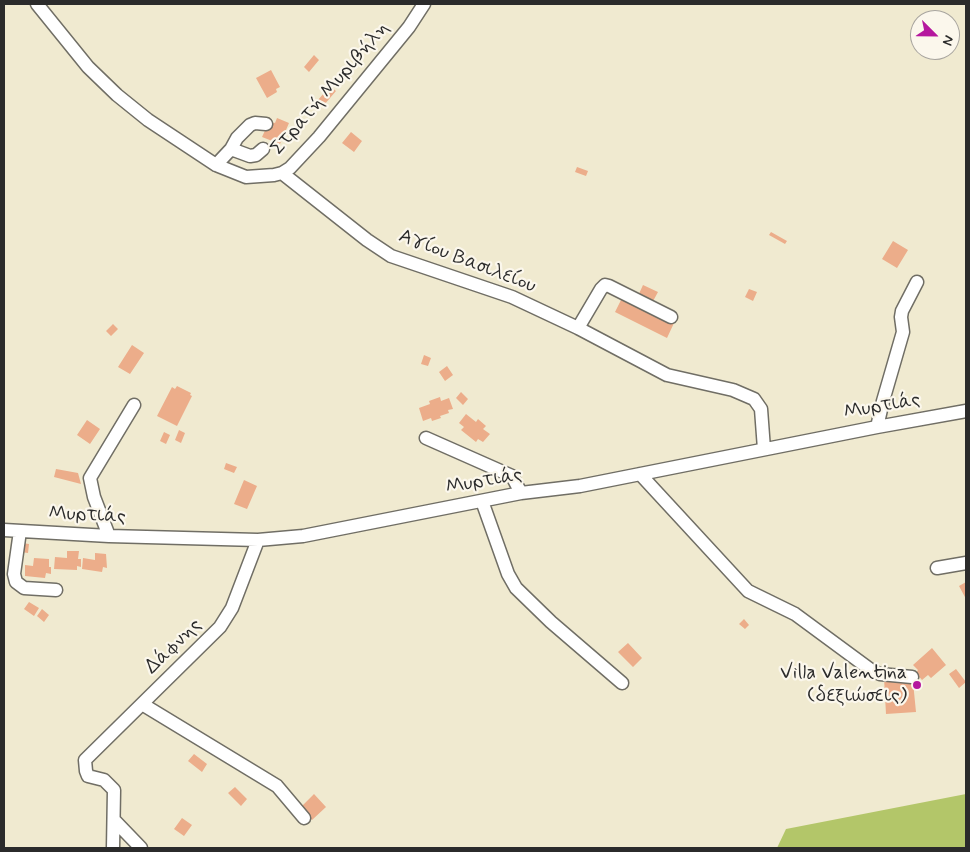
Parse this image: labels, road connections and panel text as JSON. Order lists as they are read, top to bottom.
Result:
{
  "streets": {
    "street": [
      "Στρατή Μυριβήλη",
      "Αγίου Βασιλείου",
      "Μυρτιάς",
      "Δάφνης"
    ]
  },
  "crossings": [
    ["Στρατή Μυριβήλη", "Αγίου Βασιλείου"],
    ["Αγίου Βασιλείου", "Μυρτιάς"],
    ["Μυρτιάς", "Δάφνης"]
  ],
  "places": ["Villa Valentina (δεξιώσεις)"],
  "north": "bottom right"
}
